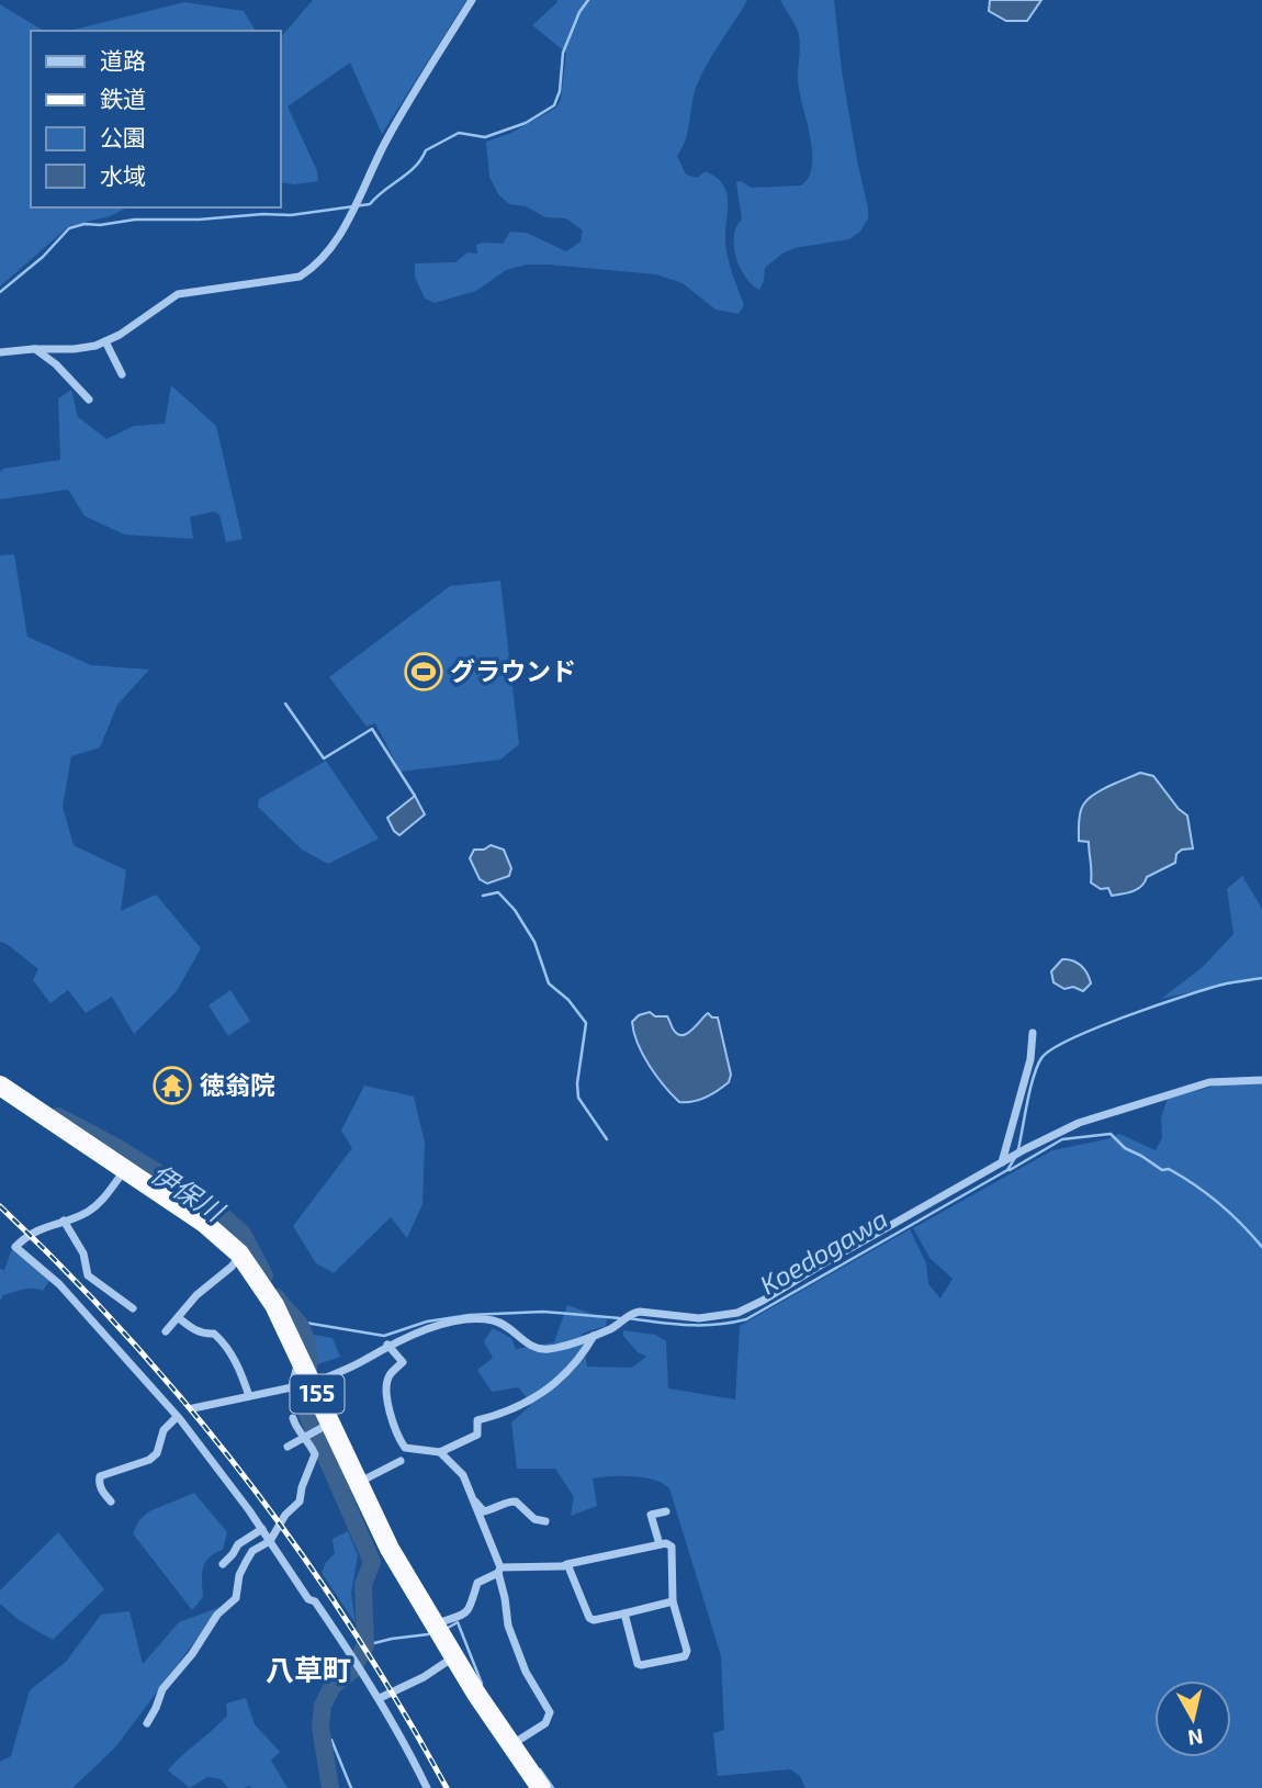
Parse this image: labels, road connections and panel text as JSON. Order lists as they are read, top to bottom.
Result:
{
  "streets": {
    "highway": ["155"]
  },
  "districts": ["八草町"],
  "water": ["伊保川", "Koedogawa"],
  "places": {
    "sports": ["グラウンド"],
    "temple": ["徳翁院"]
  },
  "legend": [
    "道路",
    "鉄道",
    "公園",
    "水域"
  ],
  "north": "bottom"
}
